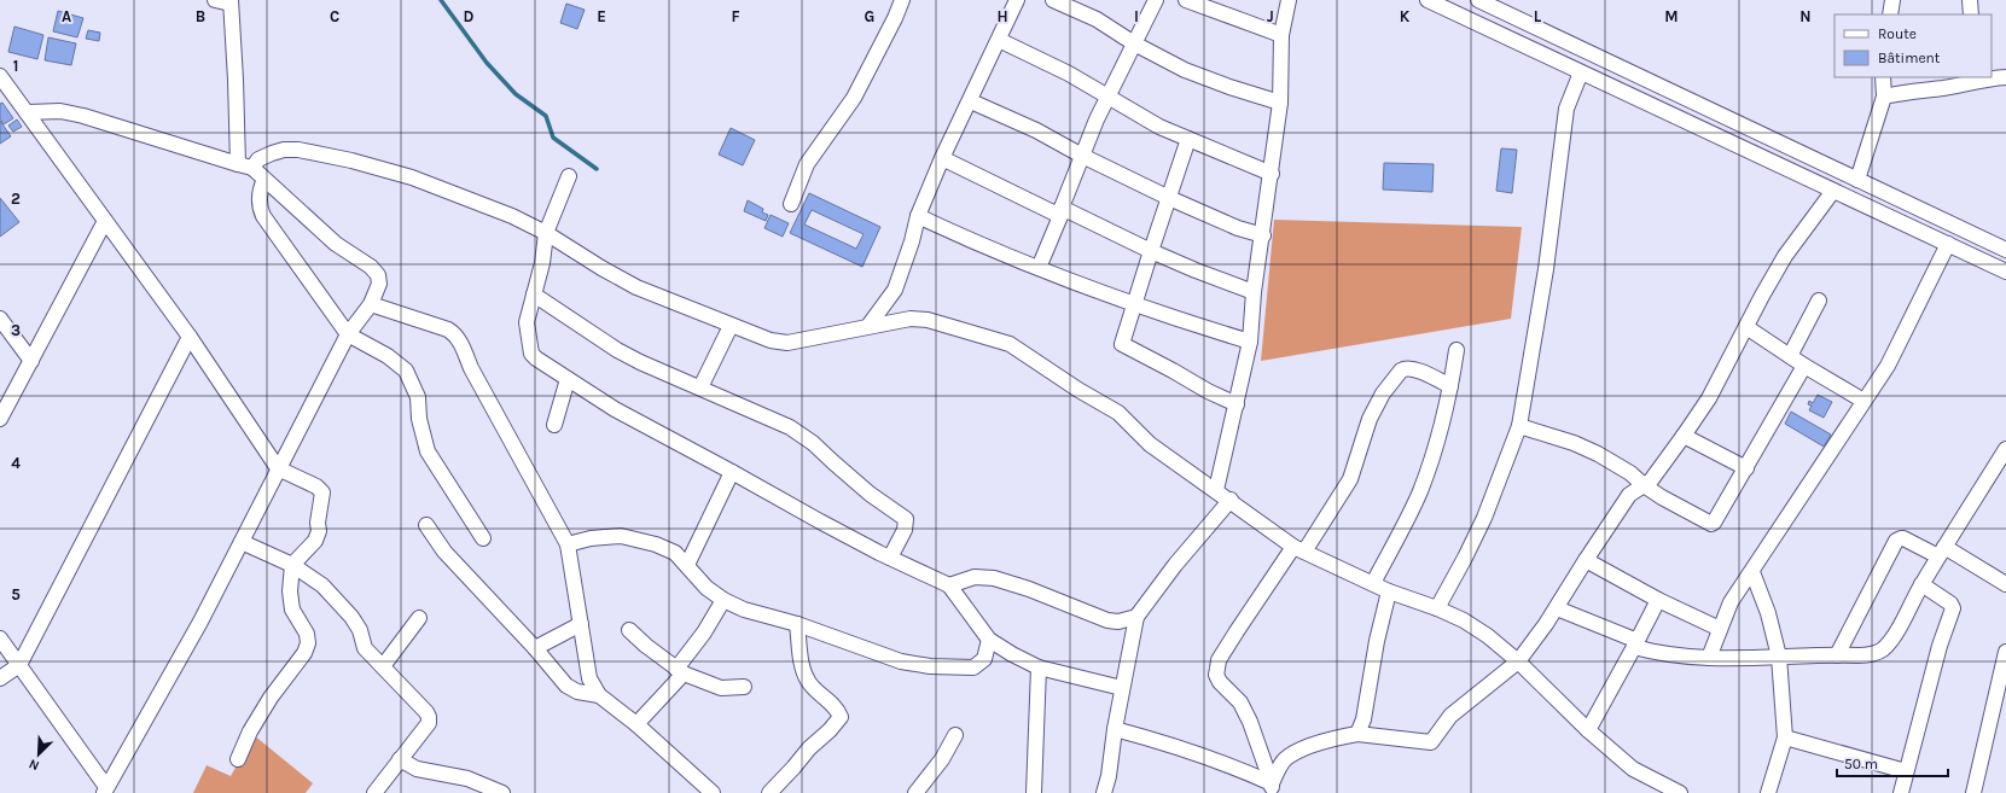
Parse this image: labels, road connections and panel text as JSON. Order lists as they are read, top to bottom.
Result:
{
  "legend": ["Route", "Bâtiment"],
  "scale_bar": "50 m",
  "north": "bottom left",
  "grid": {
    "columns": [
      "A",
      "B",
      "C",
      "D",
      "E",
      "F",
      "G",
      "H",
      "I",
      "J",
      "K",
      "L",
      "M",
      "N"
    ],
    "rows": [
      "1",
      "2",
      "3",
      "4",
      "5"
    ]
  }
}
